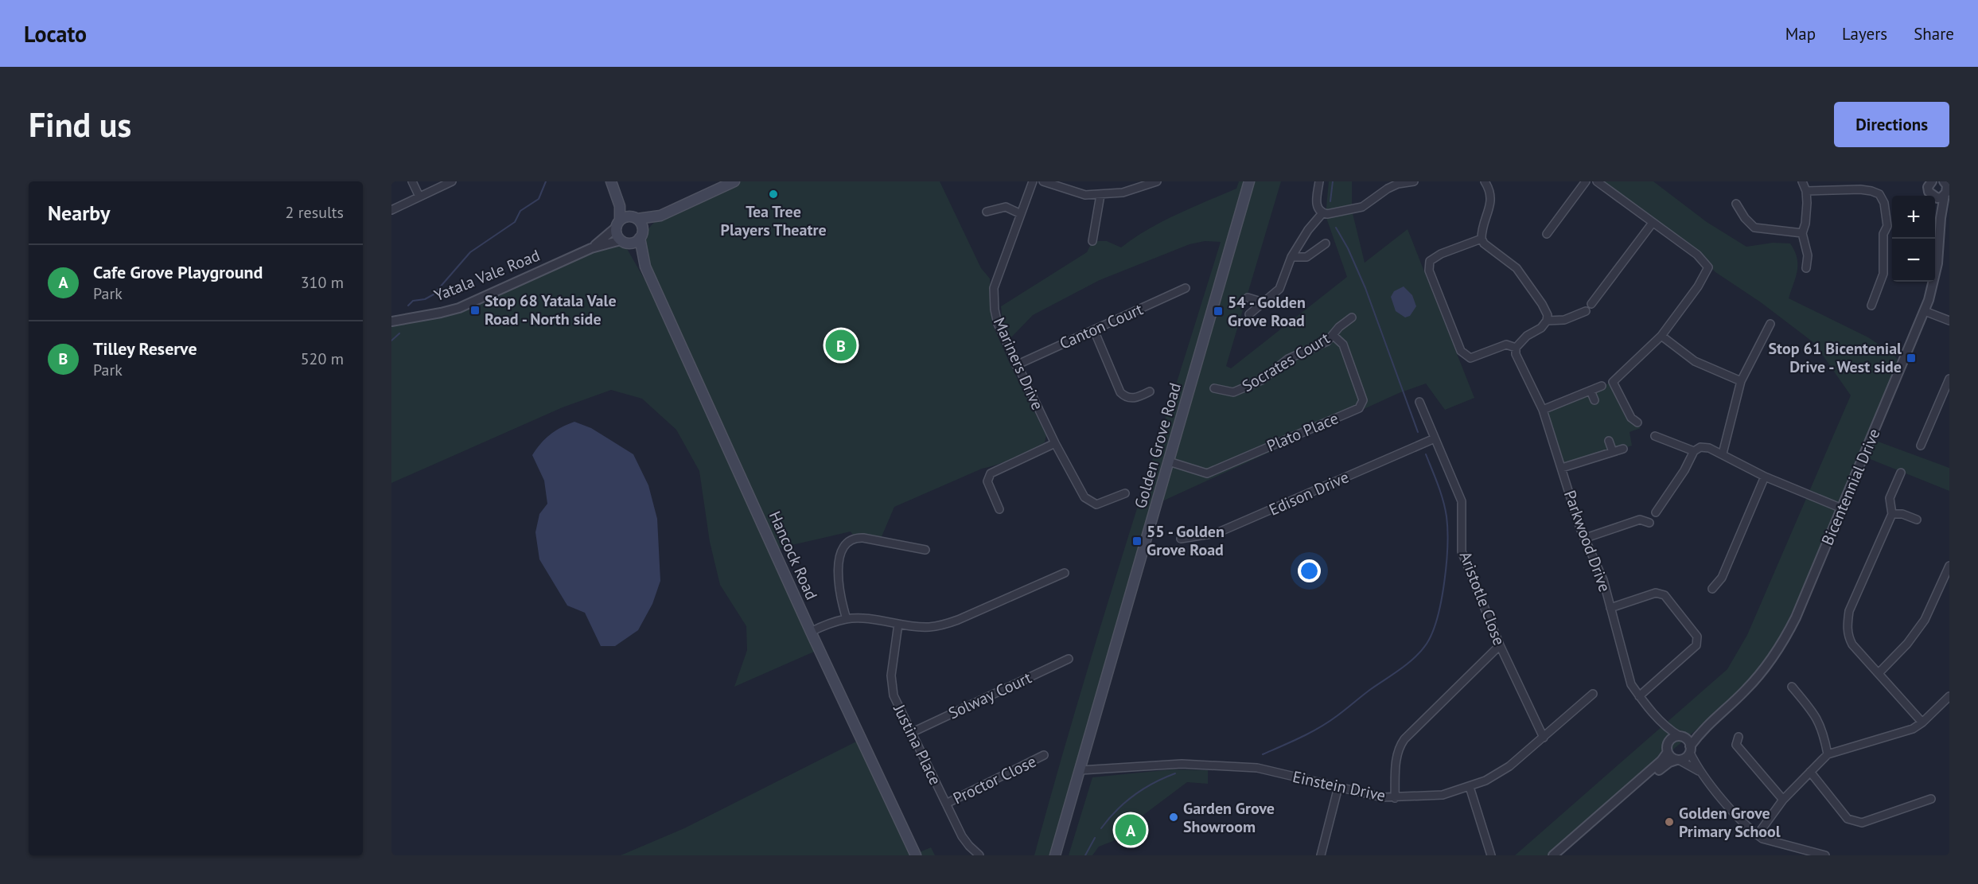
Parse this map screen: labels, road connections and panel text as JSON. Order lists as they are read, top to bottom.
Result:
{
  "streets": {
    "main road": ["Golden Grove Road", "Hancock Road"],
    "street": [
      "Yatala Vale Road",
      "Canton Court",
      "Socrates Court",
      "Mariners Drive",
      "Plato Place",
      "Bicentennial Drive",
      "Edison Drive",
      "Parkwood Drive",
      "Aristotle Close",
      "Solway Court",
      "Justina Place",
      "Proctor Close",
      "Einstein Drive"
    ]
  },
  "crossings": [
    ["Yatala Vale Road", "Hancock Road"],
    ["Canton Court", "Mariners Drive"],
    ["Socrates Court", "Plato Place"],
    ["Plato Place", "Golden Grove Road"],
    ["Golden Grove Road", "Einstein Drive"],
    ["Bicentennial Drive", "Parkwood Drive"],
    ["Edison Drive", "Aristotle Close"],
    ["Aristotle Close", "Einstein Drive"],
    ["Solway Court", "Justina Place"],
    ["Justina Place", "Proctor Close"]
  ],
  "places": {
    "other": ["Tea Tree Players Theatre", "Garden Grove Showroom", "Golden Grove Primary School"],
    "transit": [
      "Stop 68 Yatala Vale Road - North side",
      "54 - Golden Grove Road",
      "Stop 61 Bicentenial Drive - West side",
      "55 - Golden Grove Road"
    ]
  },
  "page": {
    "header": "Locato",
    "nav": ["Map", "Layers", "Share"],
    "buttons": "Directions",
    "title": "Find us",
    "heading": ["Nearby", "2 results"],
    "map_buttons": ["+", "−"],
    "list": [
      {
        "mark": "A",
        "name": "Cafe Grove Playground",
        "note": "Park",
        "value": "310 m"
      },
      {
        "mark": "B",
        "name": "Tilley Reserve",
        "note": "Park",
        "value": "520 m"
      }
    ],
    "pins": ["B", "A"]
  }
}
